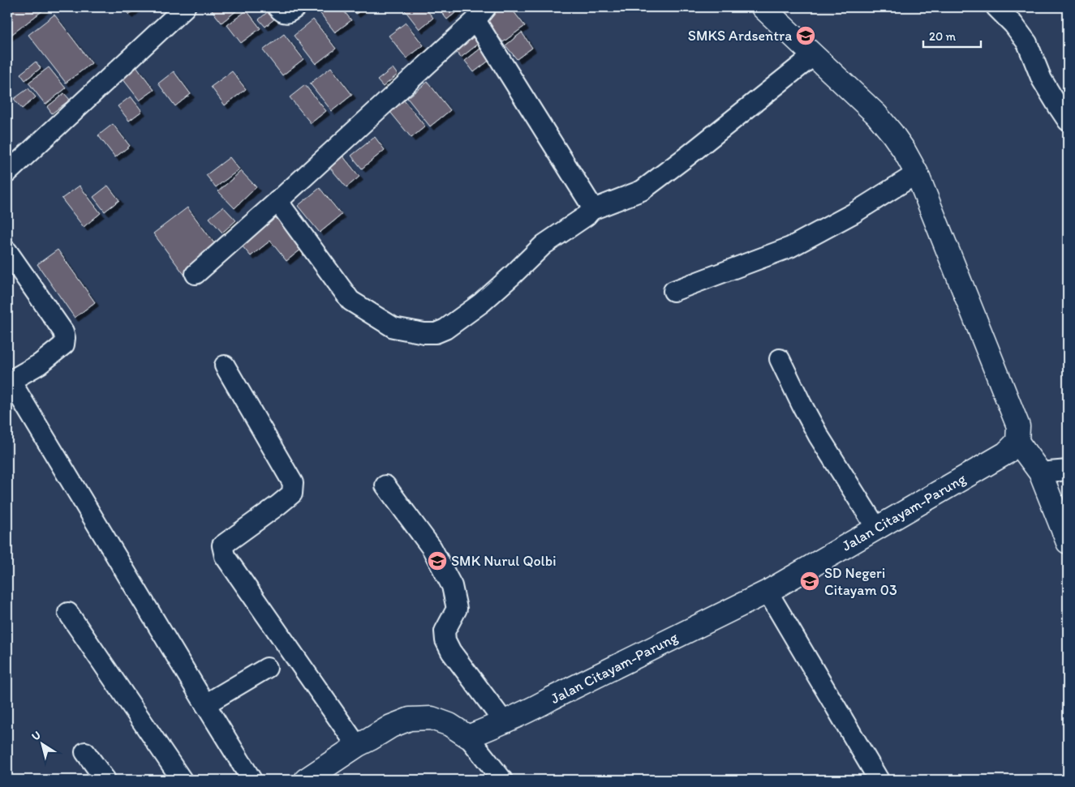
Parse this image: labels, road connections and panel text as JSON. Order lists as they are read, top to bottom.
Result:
{
  "streets": {
    "street": ["Jalan Citayam-Parung"]
  },
  "places": {
    "school or university": ["SMKS Ardsentra", "SMK Nurul Qolbi", "SD Negeri Citayam 03"]
  },
  "scale_bar": "20 m",
  "north": "top left"
}
